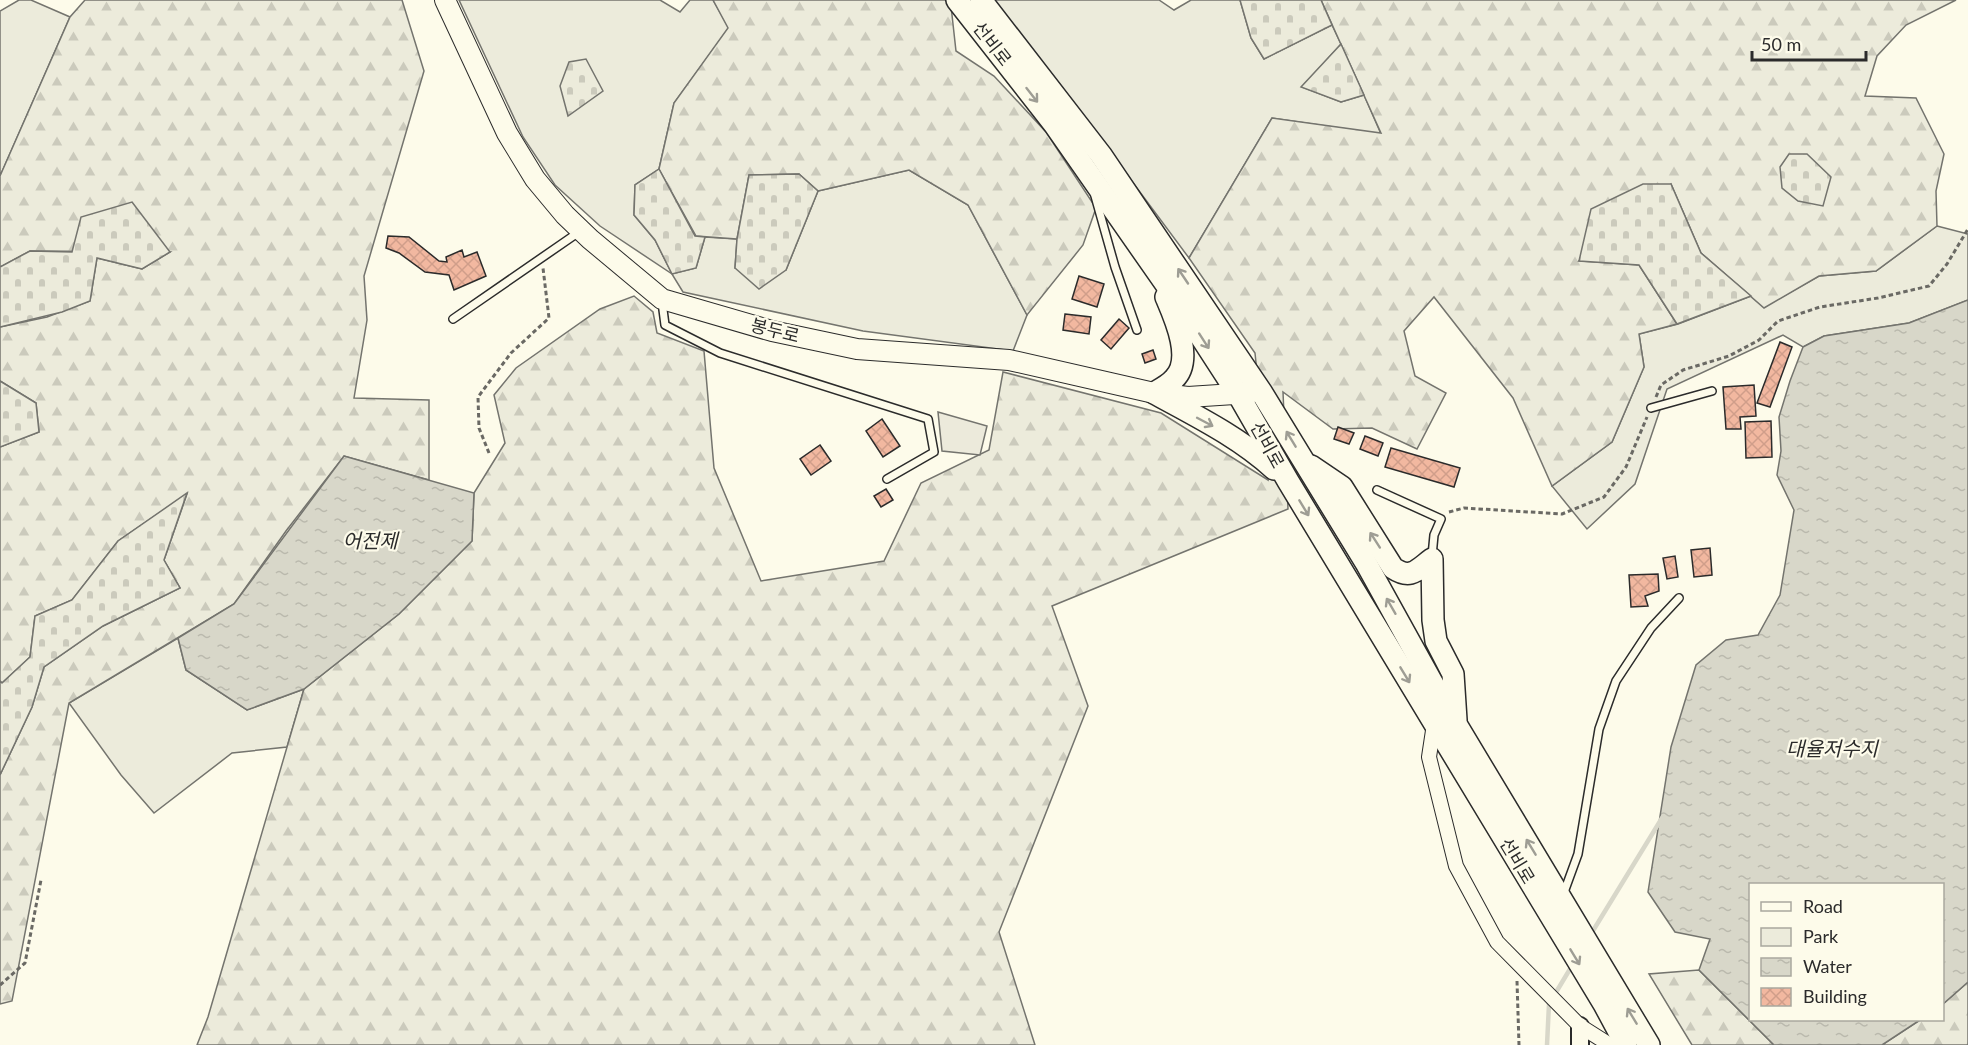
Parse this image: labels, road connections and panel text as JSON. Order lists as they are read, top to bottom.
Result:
{
  "streets": {
    "main road": ["선비로", "봉두로"]
  },
  "crossings": [
    ["선비로", "봉두로"]
  ],
  "water": ["어전제", "대율저수지"],
  "legend": [
    "Road",
    "Park",
    "Water",
    "Building"
  ],
  "scale_bar": "50 m"
}
